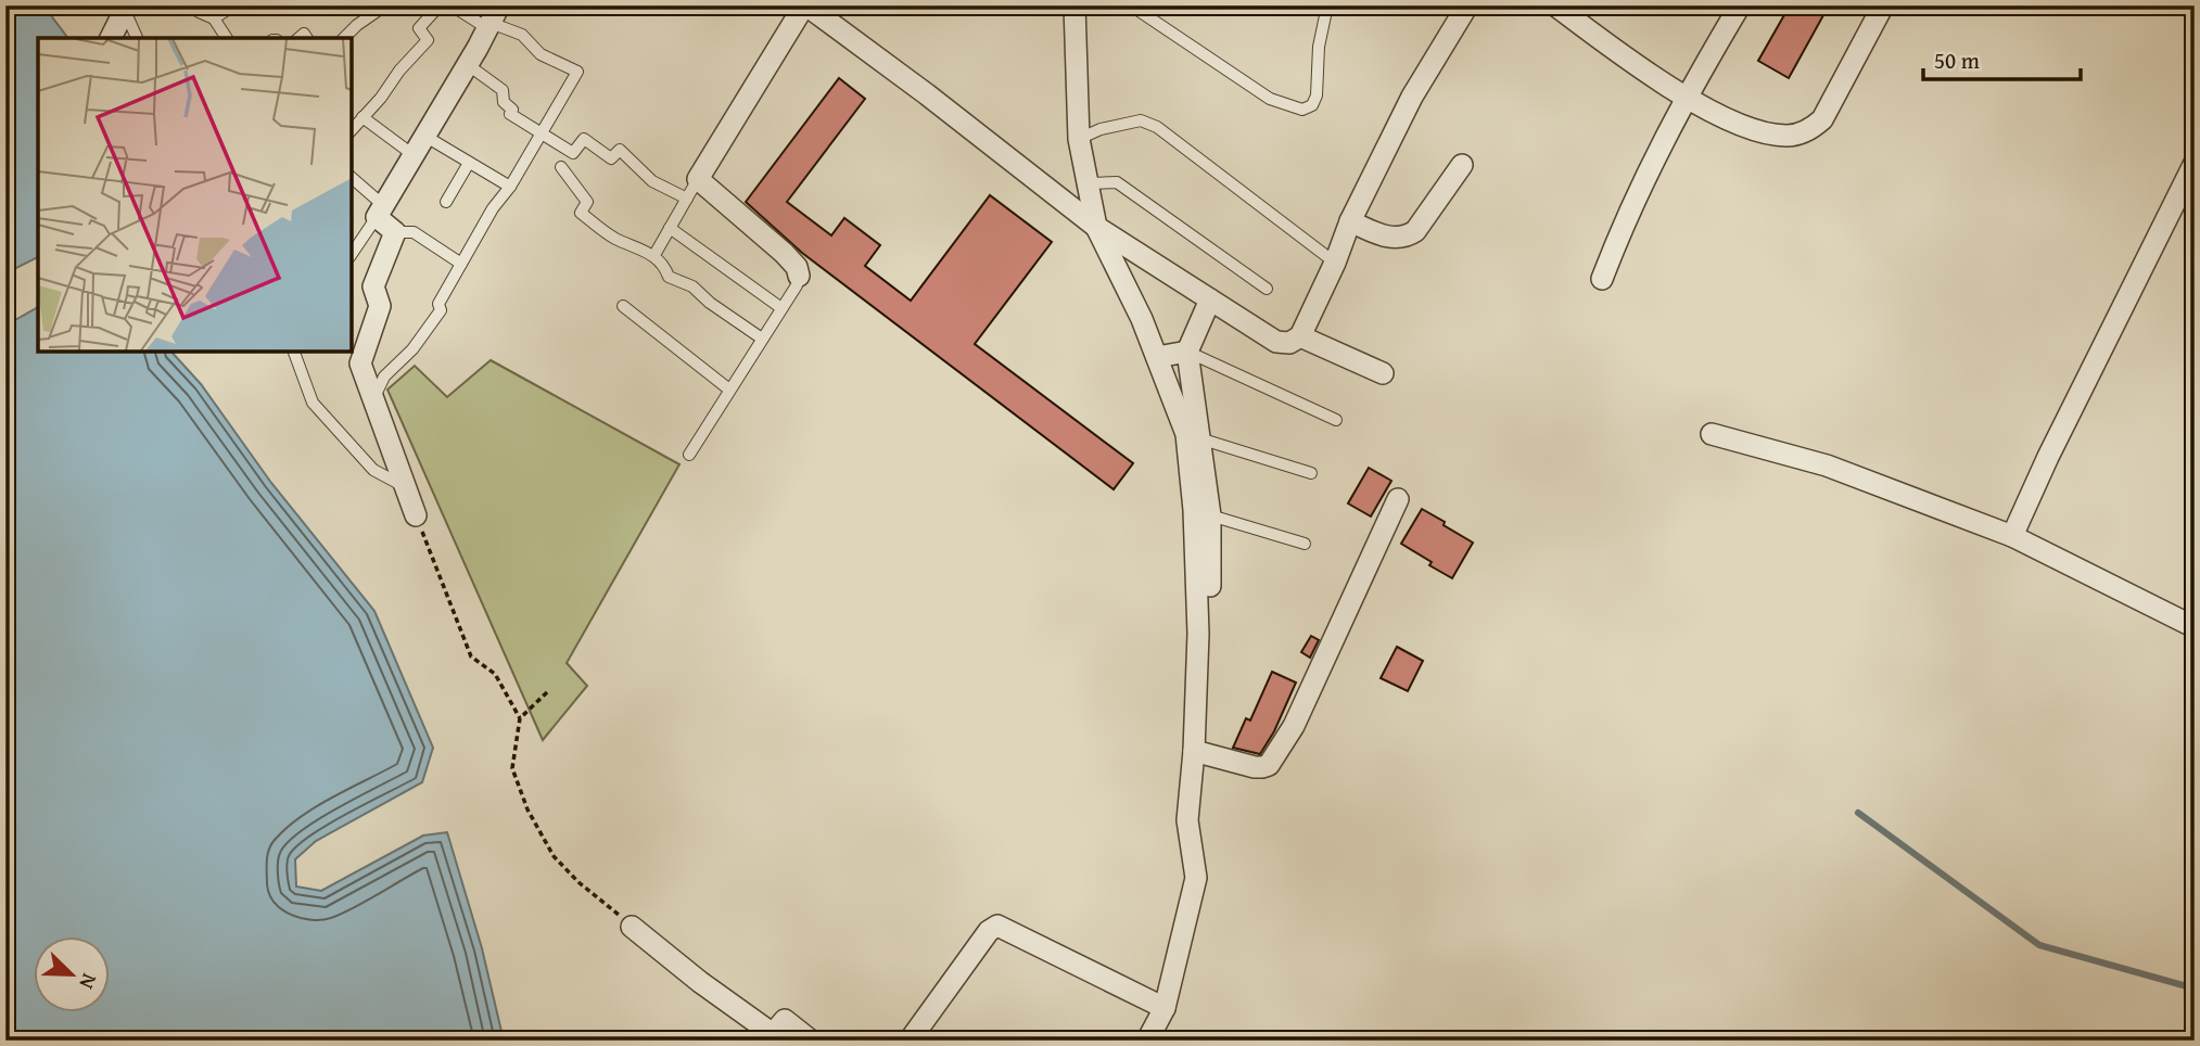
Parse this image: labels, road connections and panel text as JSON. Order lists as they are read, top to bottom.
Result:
{
  "scale_bar": "50 m",
  "north": "bottom right"
}
